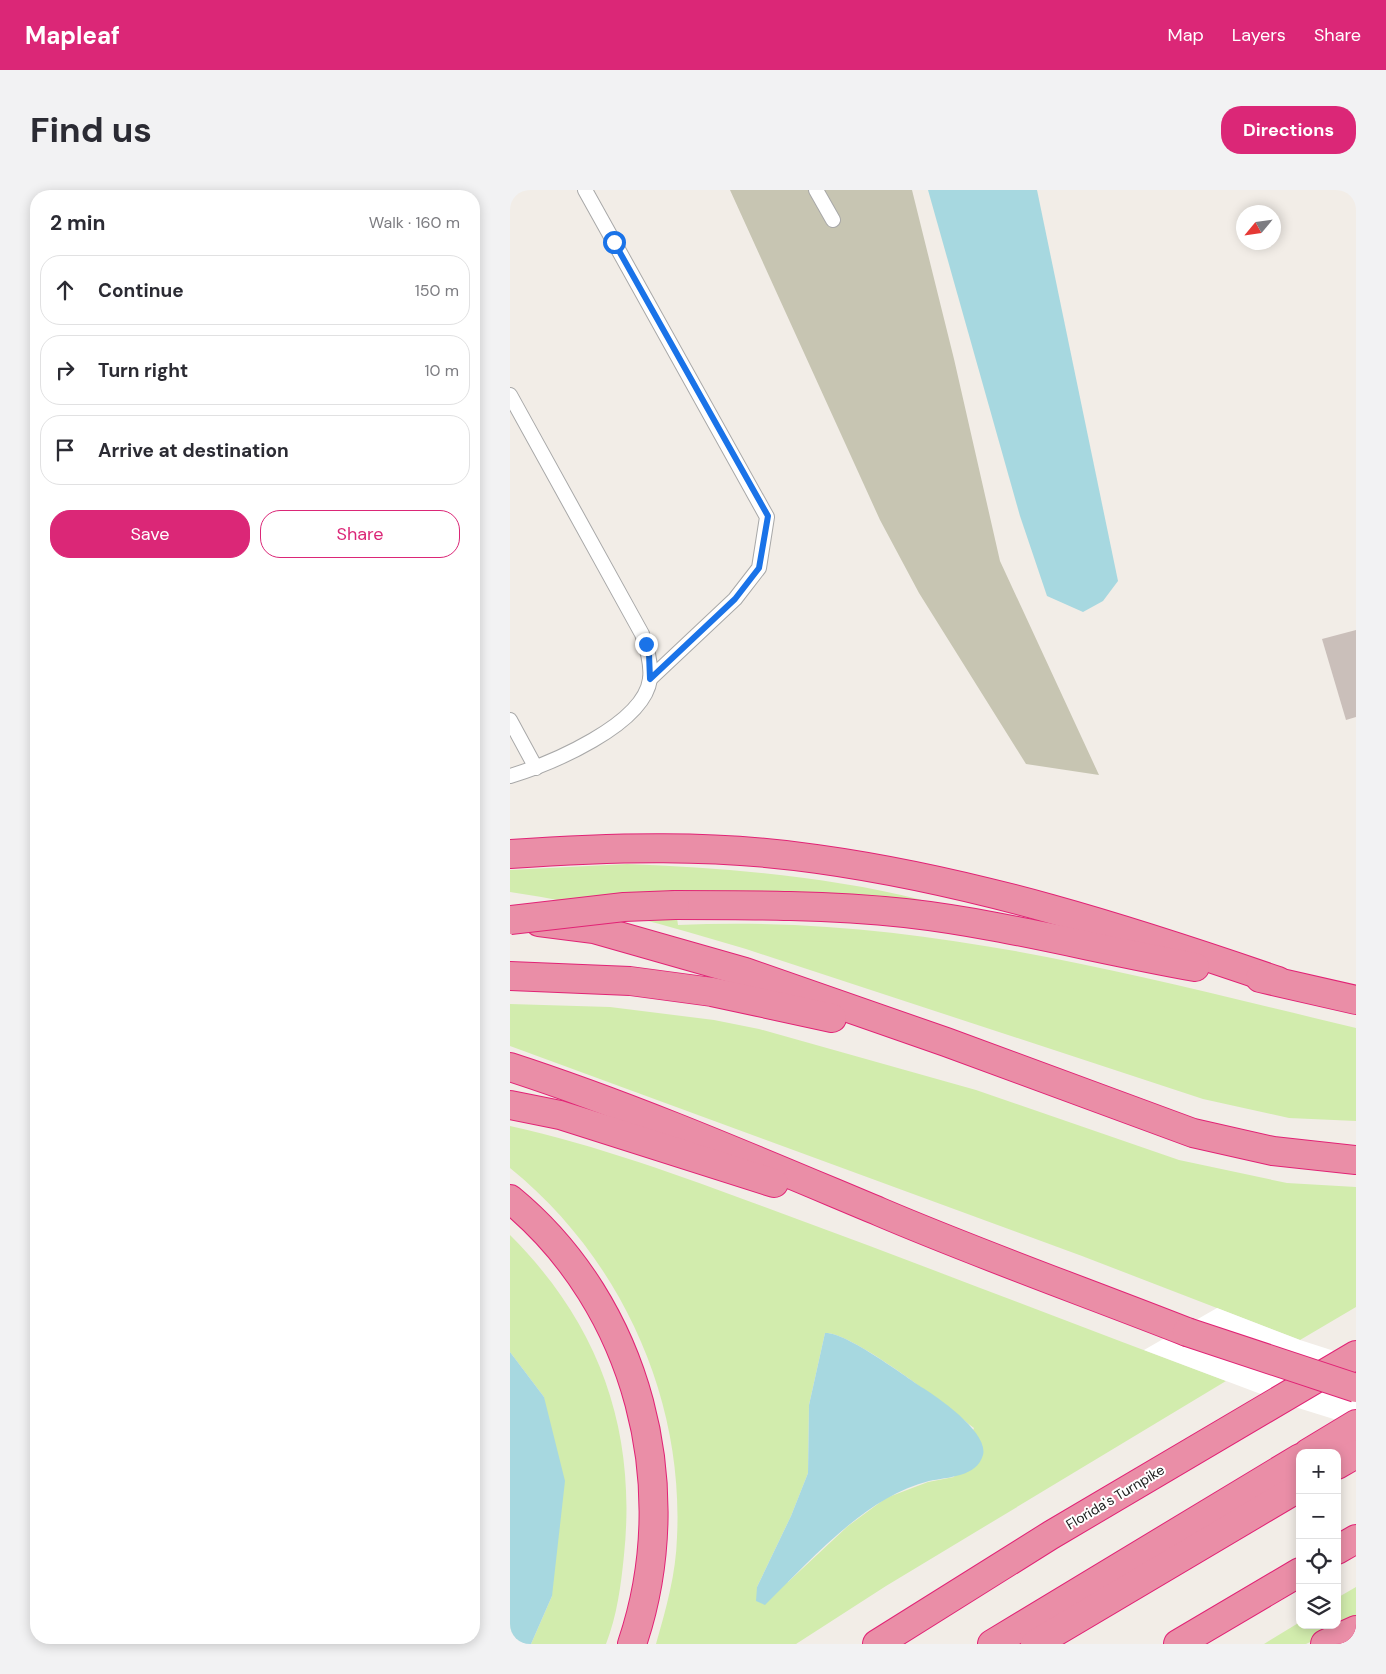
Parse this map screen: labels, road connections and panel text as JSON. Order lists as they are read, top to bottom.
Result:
{
  "streets": {
    "highway": ["Florida's Turnpike"]
  },
  "north": "bottom left",
  "page": {
    "header": "Mapleaf",
    "nav": ["Map", "Layers", "Share"],
    "buttons": [
      "Directions",
      ["Save", "Share"]
    ],
    "title": "Find us",
    "heading": ["2 min", "Walk · 160 m"],
    "list": [
      ["Continue", "150 m"],
      ["Turn right", "10 m"],
      "Arrive at destination"
    ],
    "map_buttons": ["+", "−"]
  }
}
